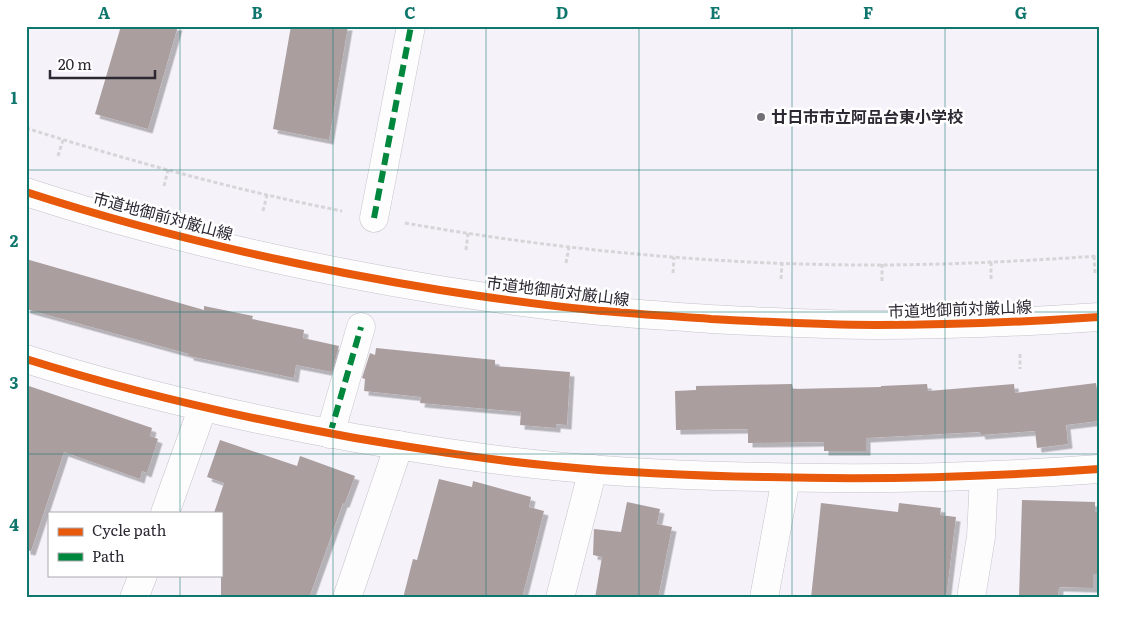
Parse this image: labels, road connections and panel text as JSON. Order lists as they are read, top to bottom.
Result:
{
  "streets": {
    "street": ["市道地御前対厳山線"]
  },
  "places": ["廿日市市立阿品台東小学校"],
  "legend": ["Cycle path", "Path"],
  "scale_bar": "20 m",
  "grid": {
    "columns": [
      "A",
      "B",
      "C",
      "D",
      "E",
      "F",
      "G"
    ],
    "rows": [
      "1",
      "2",
      "3",
      "4"
    ]
  }
}
